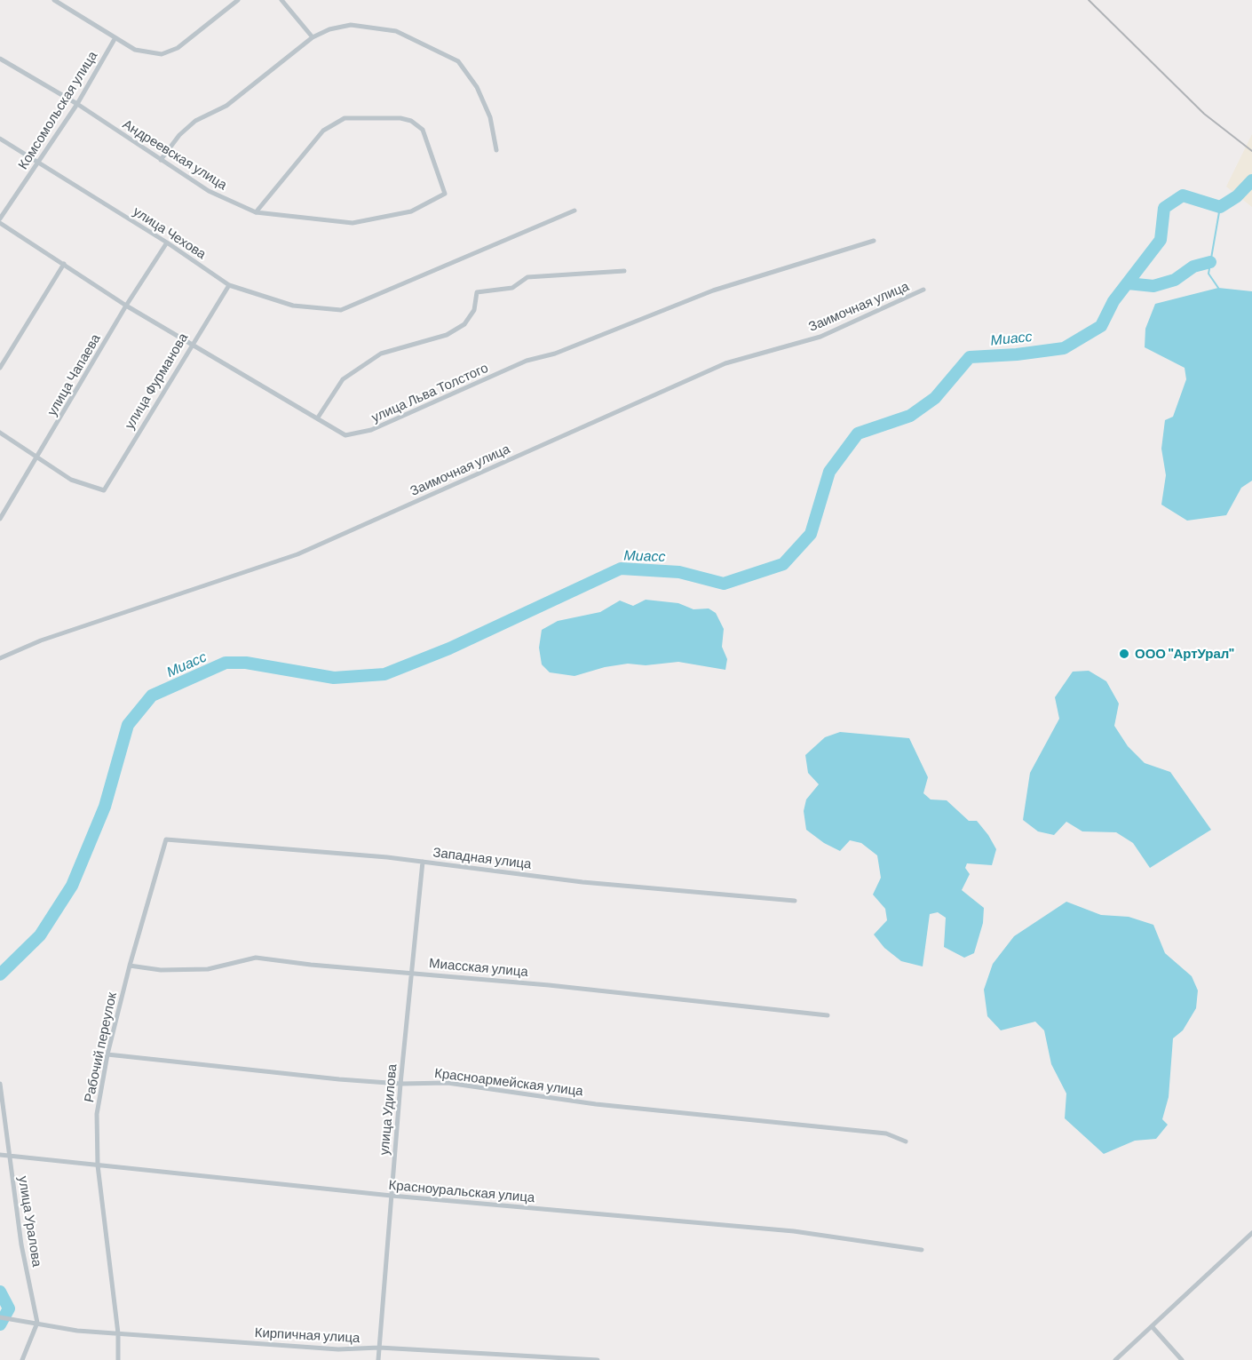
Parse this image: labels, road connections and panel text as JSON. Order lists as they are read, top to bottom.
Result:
{
  "streets": {
    "street": [
      "Комсомольская улица",
      "Андреевская улица",
      "улица Чехова",
      "Заимочная улица",
      "улица Чапаева",
      "улица Фурманова",
      "улица Льва Толстого",
      "Западная улица",
      "Миасская улица",
      "Рабочий переулок",
      "Красноармейская улица",
      "улица Удилова",
      "Красноуральская улица",
      "улица Уралова",
      "Кирпичная улица"
    ]
  },
  "crossings": [
    ["Комсомольская улица", "Андреевская улица"],
    ["Комсомольская улица", "улица Чехова"],
    ["улица Чехова", "улица Чапаева"],
    ["улица Чехова", "улица Фурманова"],
    ["улица Чапаева", "улица Фурманова"],
    ["улица Чапаева", "улица Льва Толстого"],
    ["улица Фурманова", "улица Льва Толстого"],
    ["Западная улица", "Рабочий переулок"],
    ["Западная улица", "улица Удилова"],
    ["Миасская улица", "Рабочий переулок"],
    ["Миасская улица", "улица Удилова"],
    ["Рабочий переулок", "Красноармейская улица"],
    ["Рабочий переулок", "Красноуральская улица"],
    ["Рабочий переулок", "Кирпичная улица"],
    ["Красноармейская улица", "улица Удилова"],
    ["улица Удилова", "Красноуральская улица"],
    ["улица Удилова", "Кирпичная улица"],
    ["Красноуральская улица", "улица Уралова"],
    ["улица Уралова", "Кирпичная улица"]
  ],
  "water": ["Миасс"],
  "places": ["ООО \"АртУрал\""]
}
